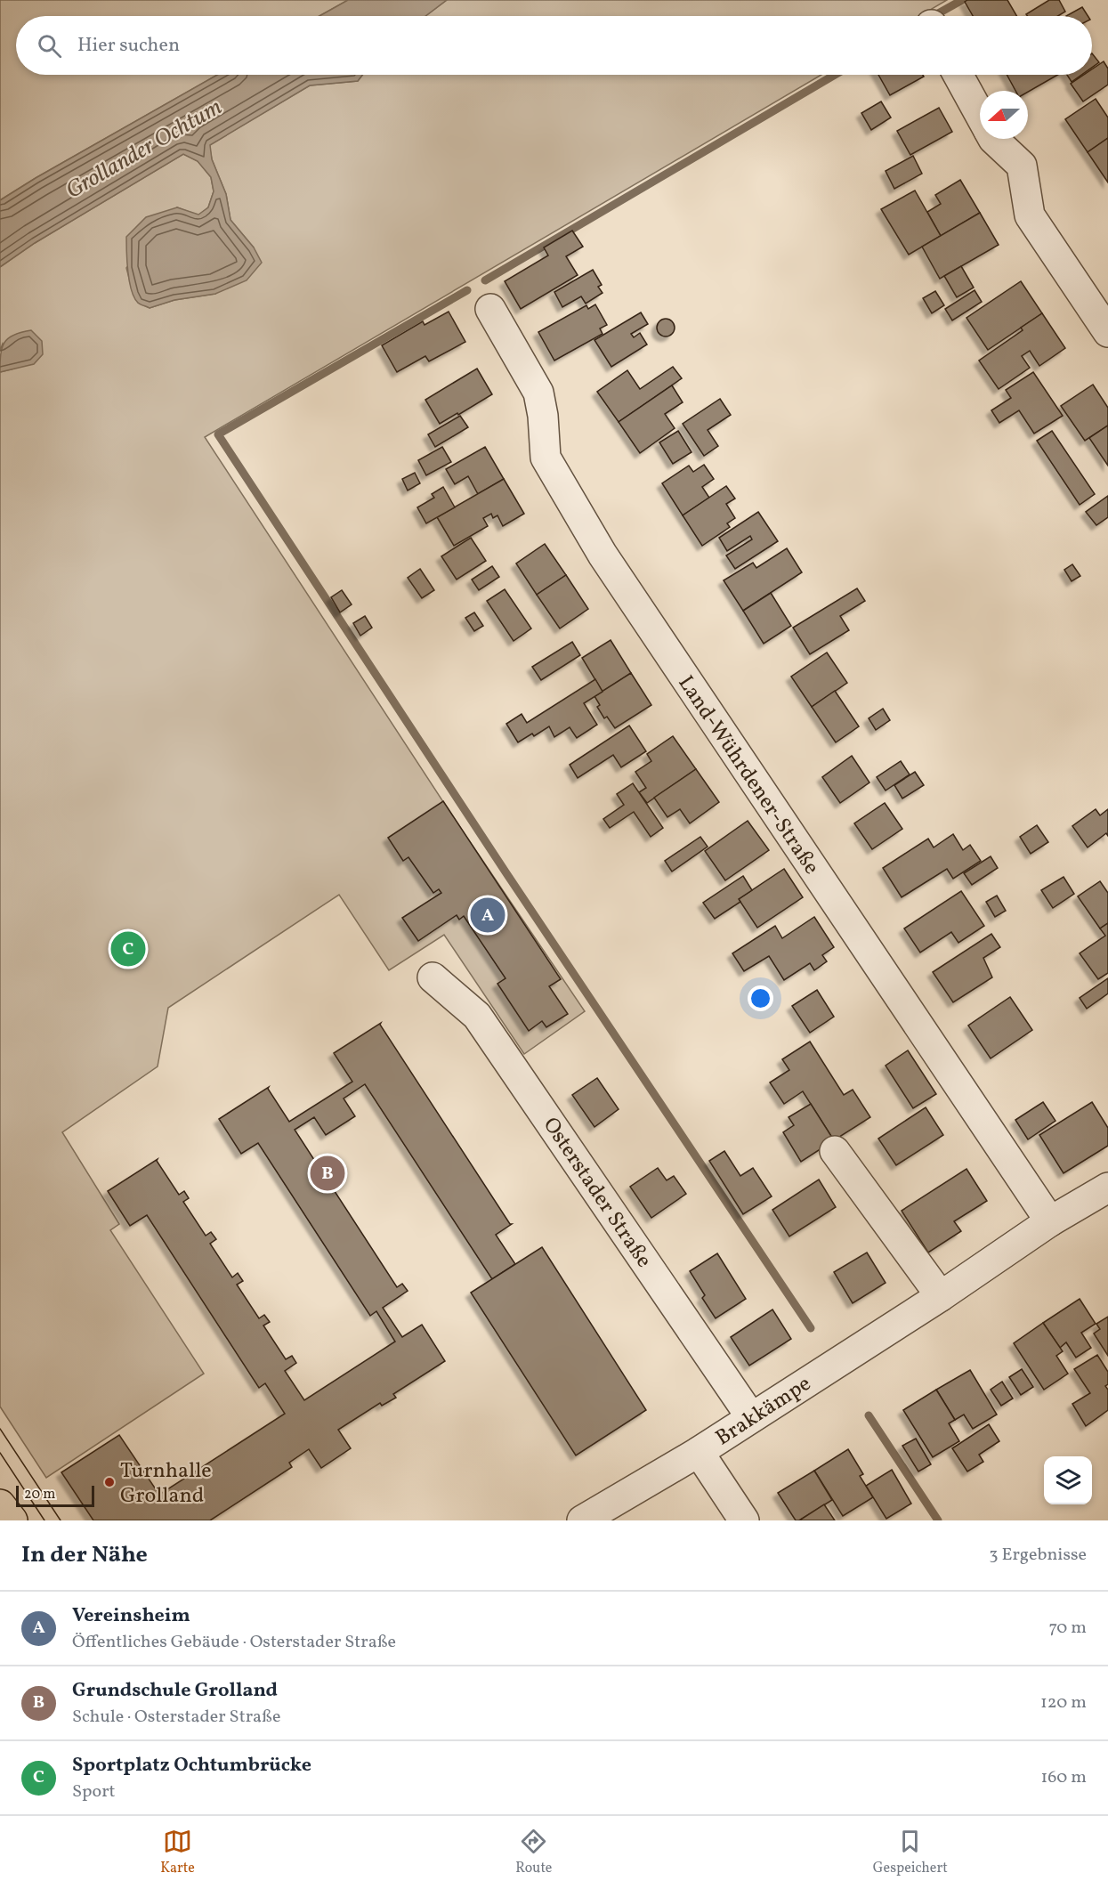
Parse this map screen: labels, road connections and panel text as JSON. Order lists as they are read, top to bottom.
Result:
{
  "streets": {
    "street": ["Land-Wührdener-Straße", "Osterstader Straße", "Brakkämpe"]
  },
  "crossings": [
    ["Land-Wührdener-Straße", "Brakkämpe"],
    ["Osterstader Straße", "Brakkämpe"]
  ],
  "water": ["Grollander Ochtum"],
  "places": ["Turnhalle Grolland"],
  "scale_bar": "20 m",
  "north": "left",
  "page": {
    "search": "Hier suchen",
    "pins": ["A", "C", "B"],
    "scale": "20 m",
    "heading": ["In der Nähe", "3 Ergebnisse"],
    "list": [
      {
        "mark": "A",
        "name": "Vereinsheim",
        "note": "Öffentliches Gebäude · Osterstader Straße",
        "value": "70 m"
      },
      {
        "mark": "B",
        "name": "Grundschule Grolland",
        "note": "Schule · Osterstader Straße",
        "value": "120 m"
      },
      {
        "mark": "C",
        "name": "Sportplatz Ochtumbrücke",
        "note": "Sport",
        "value": "160 m"
      }
    ],
    "nav": ["Karte", "Route", "Gespeichert"]
  }
}
